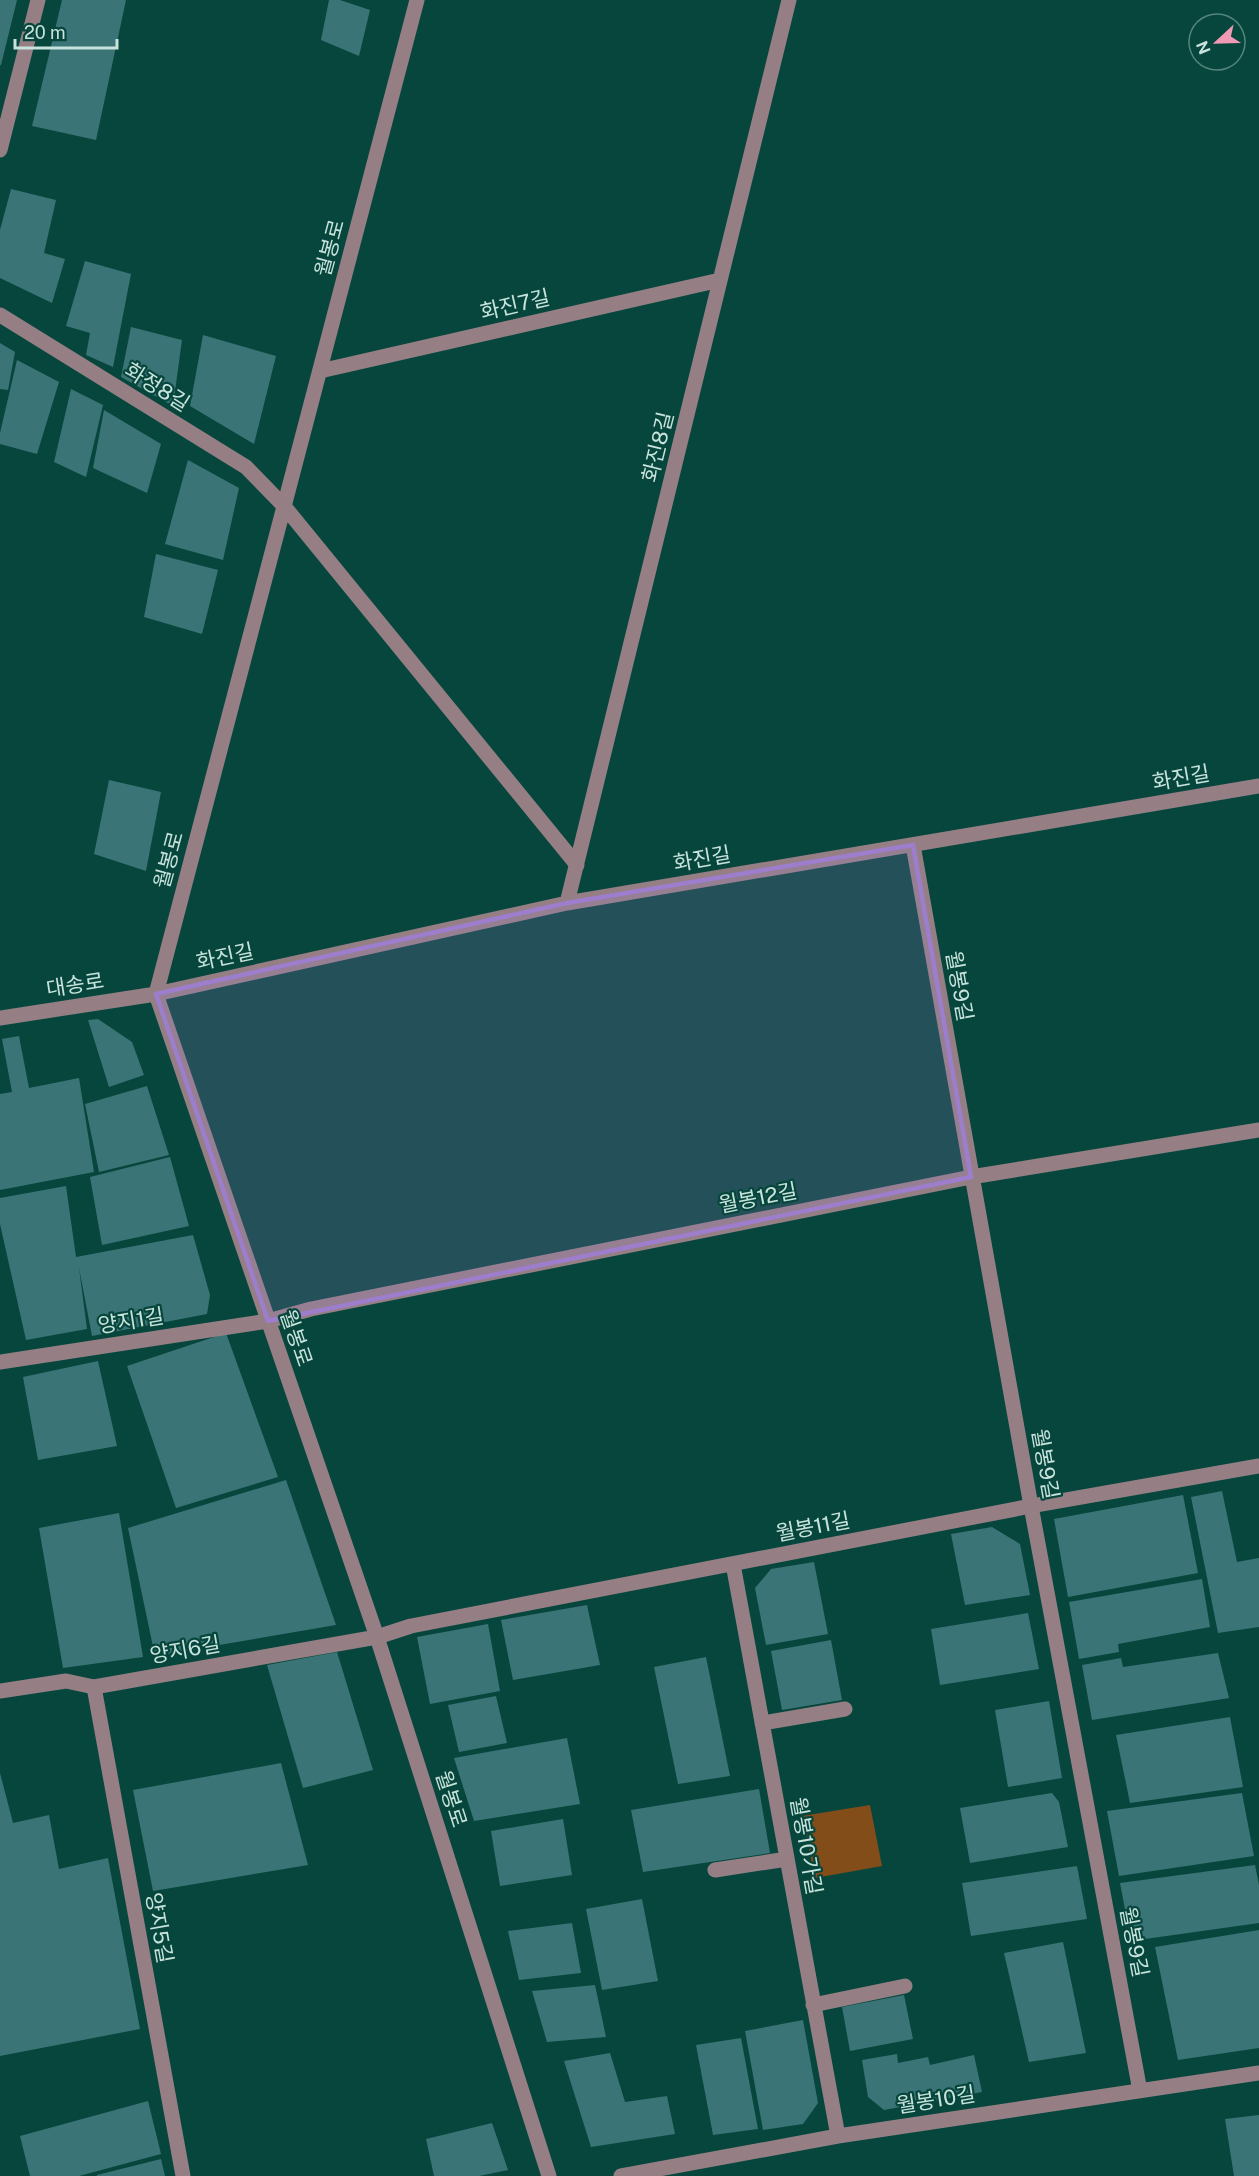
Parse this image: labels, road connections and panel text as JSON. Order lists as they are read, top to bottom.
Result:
{
  "streets": {
    "street": [
      "월봉로",
      "화진7길",
      "화정8길",
      "화진8길",
      "화진길",
      "대송로",
      "월봉9길",
      "월봉12길",
      "양지1길",
      "월봉11길",
      "양지6길",
      "월봉10가길",
      "양지5길",
      "월봉10길"
    ]
  },
  "crossings": [
    ["월봉로", "화진7길"],
    ["월봉로", "화정8길"],
    ["월봉로", "화진길"],
    ["월봉로", "대송로"],
    ["월봉로", "월봉12길"],
    ["월봉로", "양지1길"],
    ["월봉로", "월봉11길"],
    ["월봉로", "양지6길"],
    ["화진7길", "화진8길"],
    ["화진8길", "화진길"],
    ["화진길", "대송로"],
    ["화진길", "월봉9길"],
    ["월봉9길", "월봉12길"],
    ["월봉9길", "월봉11길"],
    ["월봉9길", "월봉10길"],
    ["월봉12길", "양지1길"],
    ["월봉11길", "양지6길"],
    ["월봉11길", "월봉10가길"],
    ["양지6길", "양지5길"],
    ["월봉10가길", "월봉10길"]
  ],
  "scale_bar": "20 m",
  "north": "left"
}
